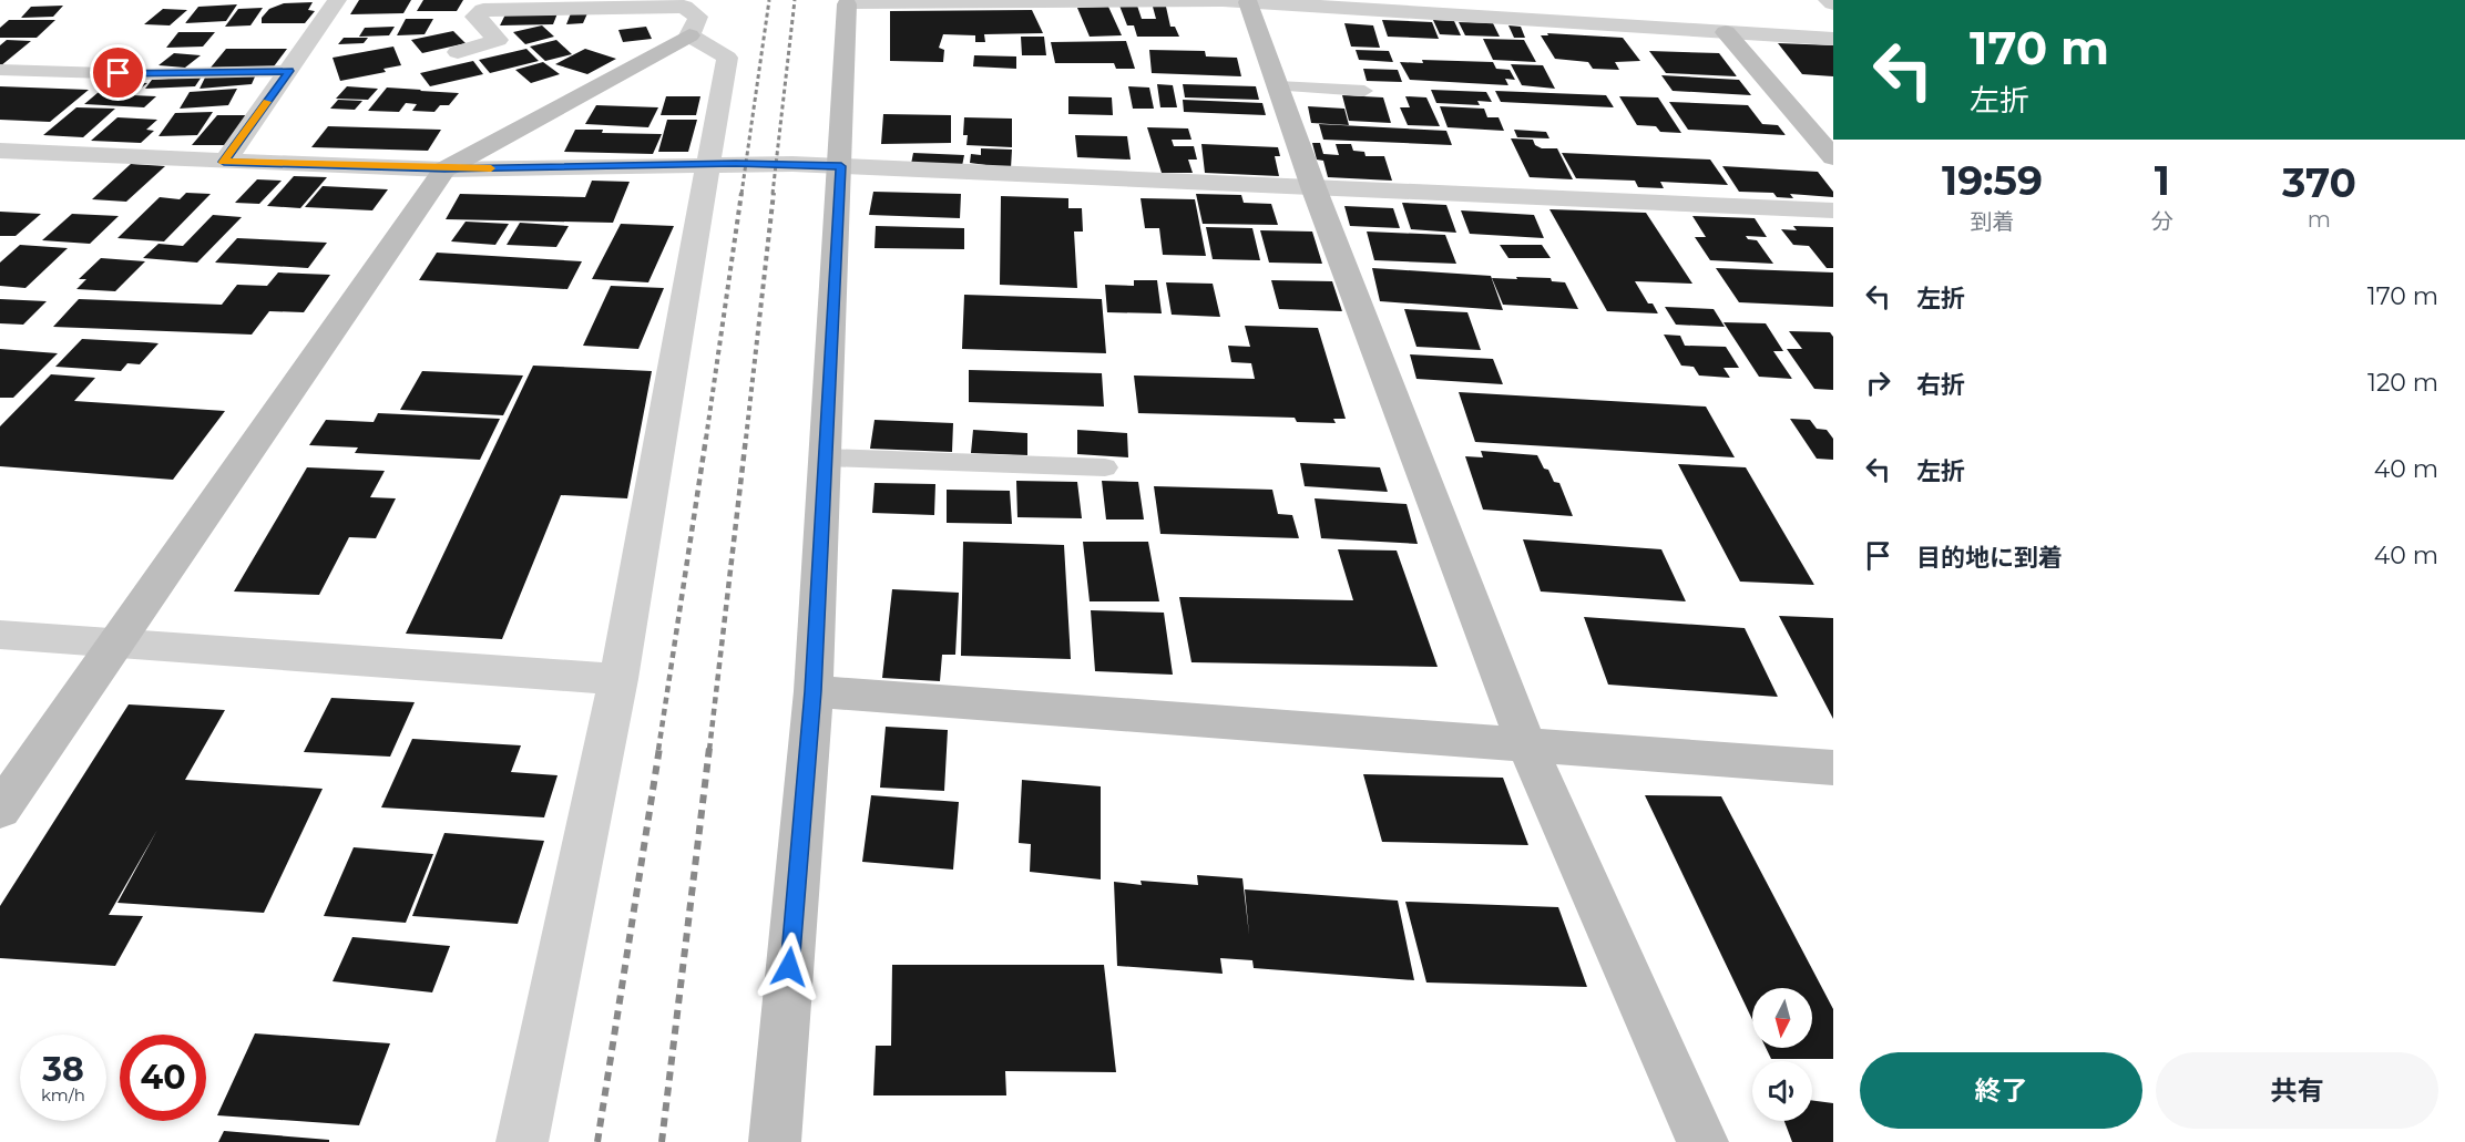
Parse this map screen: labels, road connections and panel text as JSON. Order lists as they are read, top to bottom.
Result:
{
  "north": "bottom",
  "page": {
    "turn": ["170 m", "左折"],
    "eta": [
      "19:59",
      "到着",
      "1",
      "分",
      "370",
      "m"
    ],
    "list": [
      {
        "name": "左折",
        "value": "170 m"
      },
      {
        "name": "右折",
        "value": "120 m"
      },
      {
        "name": "左折",
        "value": "40 m"
      },
      {
        "name": "目的地に到着",
        "value": "40 m"
      }
    ],
    "speed": "38 km/h",
    "limit": "40",
    "buttons": ["終了", "共有"]
  }
}
